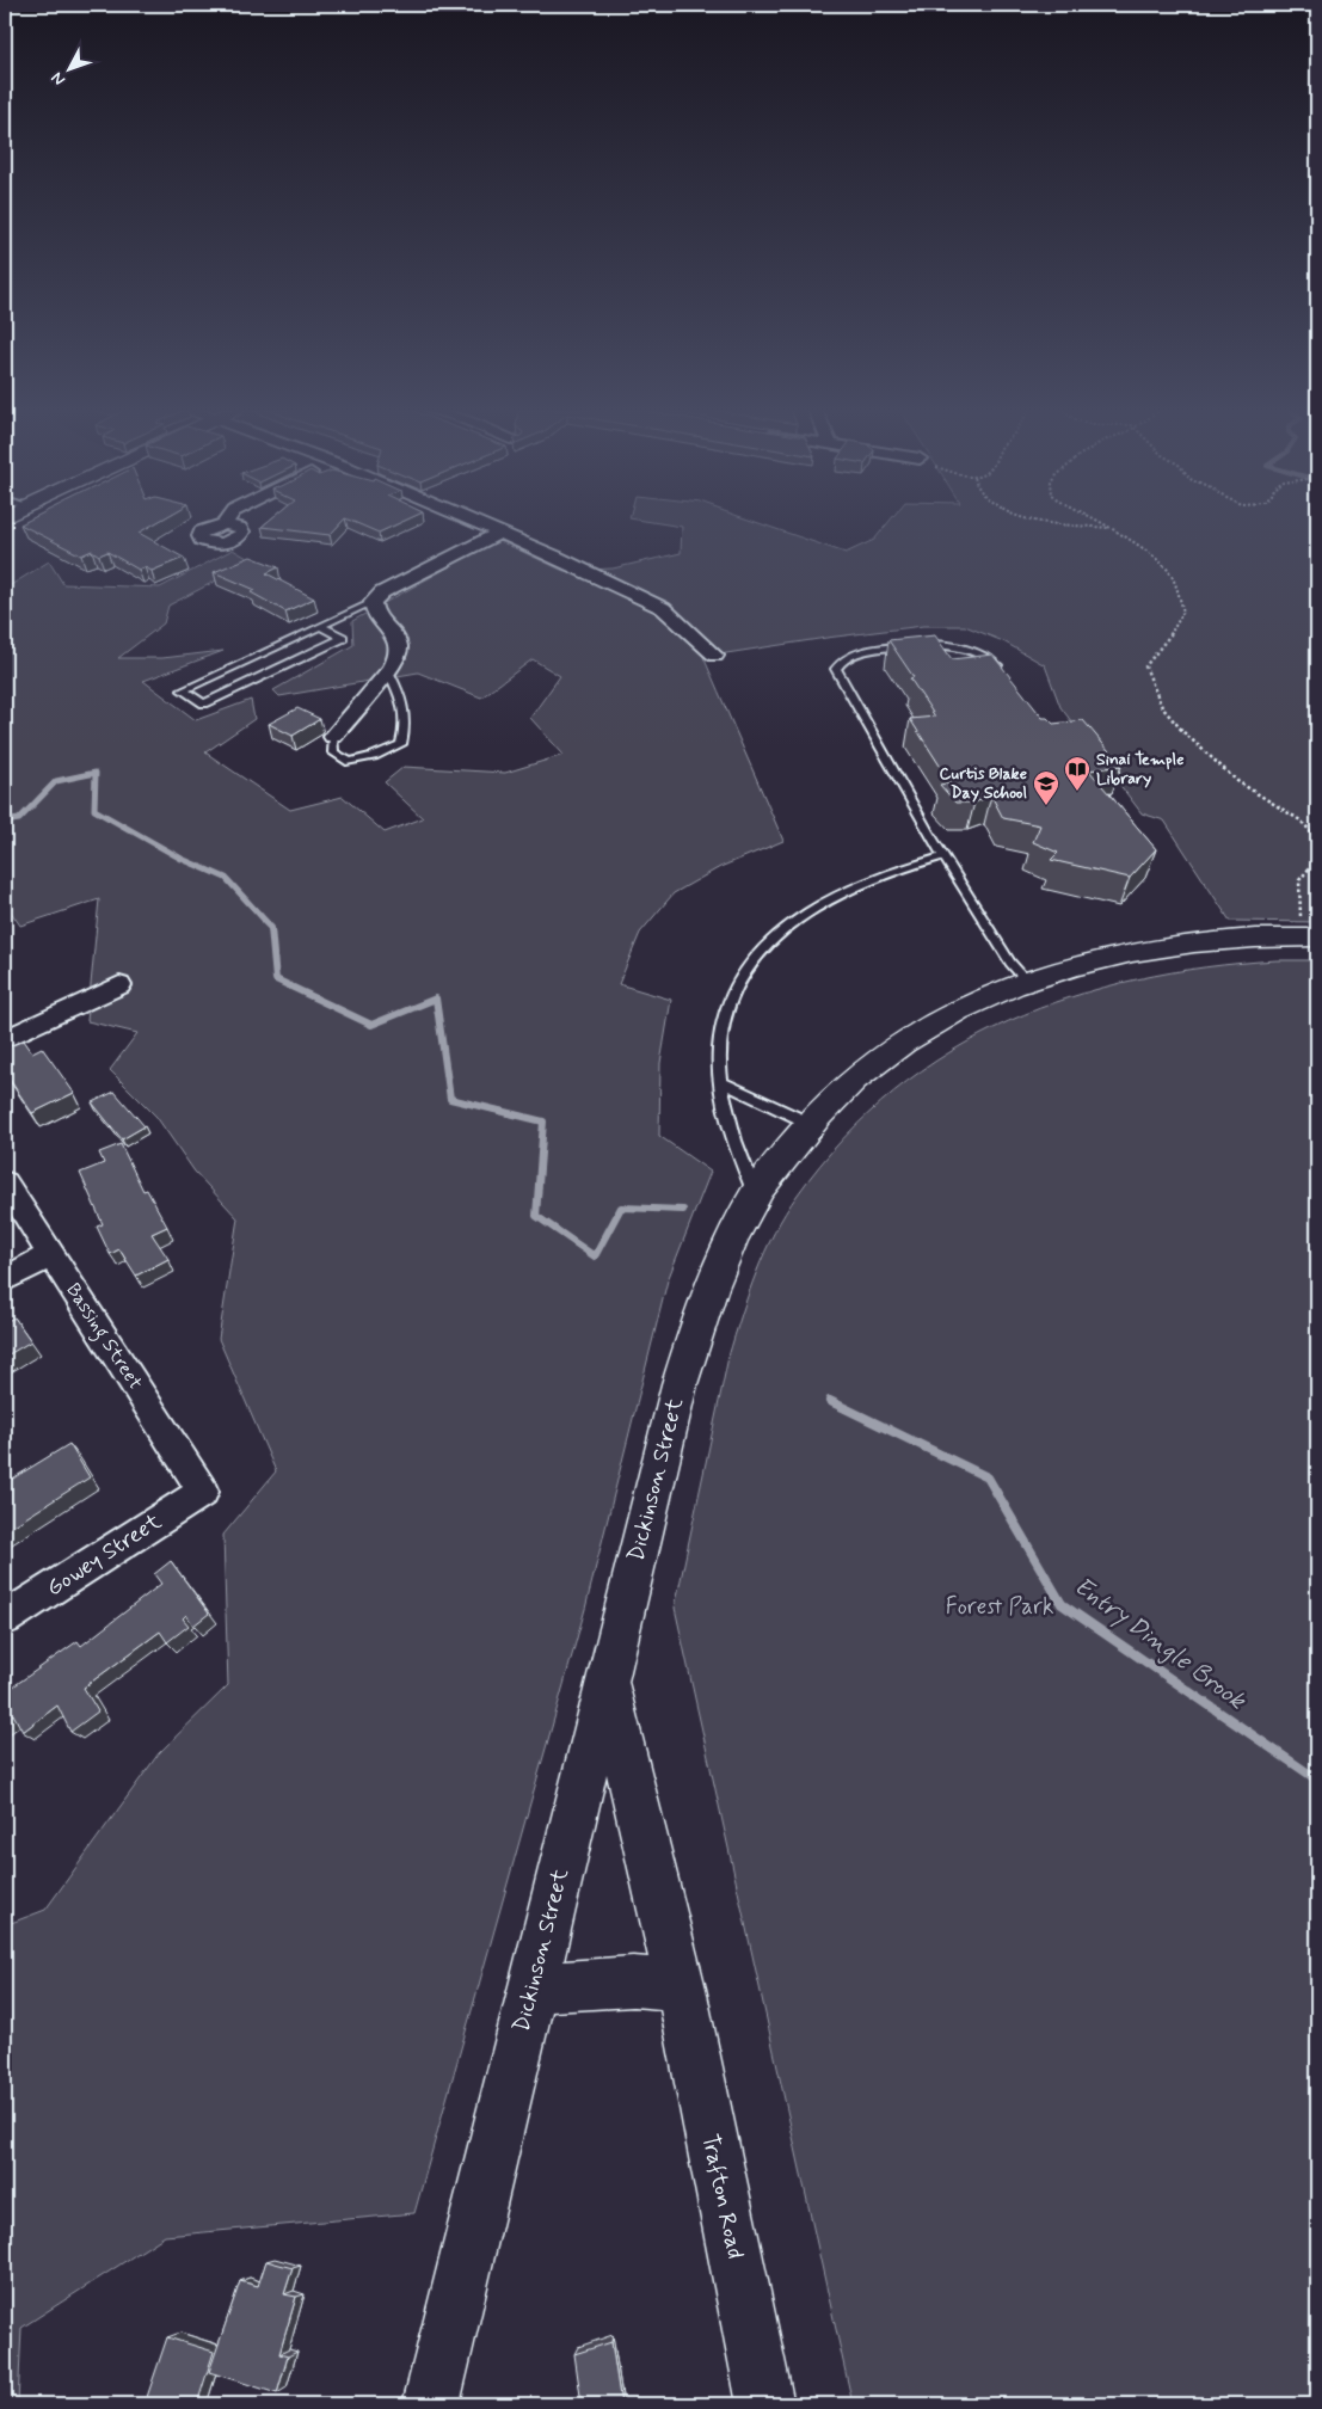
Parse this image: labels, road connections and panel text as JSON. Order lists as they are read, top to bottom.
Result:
{
  "streets": {
    "main road": ["Dickinson Street", "Trafton Road"],
    "street": ["Bassing Street", "Gowey Street"]
  },
  "crossings": [
    ["Bassing Street", "Gowey Street"],
    ["Dickinson Street", "Trafton Road"]
  ],
  "water": ["Entry Dingle Brook"],
  "parks": ["Forest Park"],
  "places": {
    "library": ["Sinai Temple Library"],
    "school or university": ["Curtis Blake Day School"]
  },
  "north": "bottom left"
}
